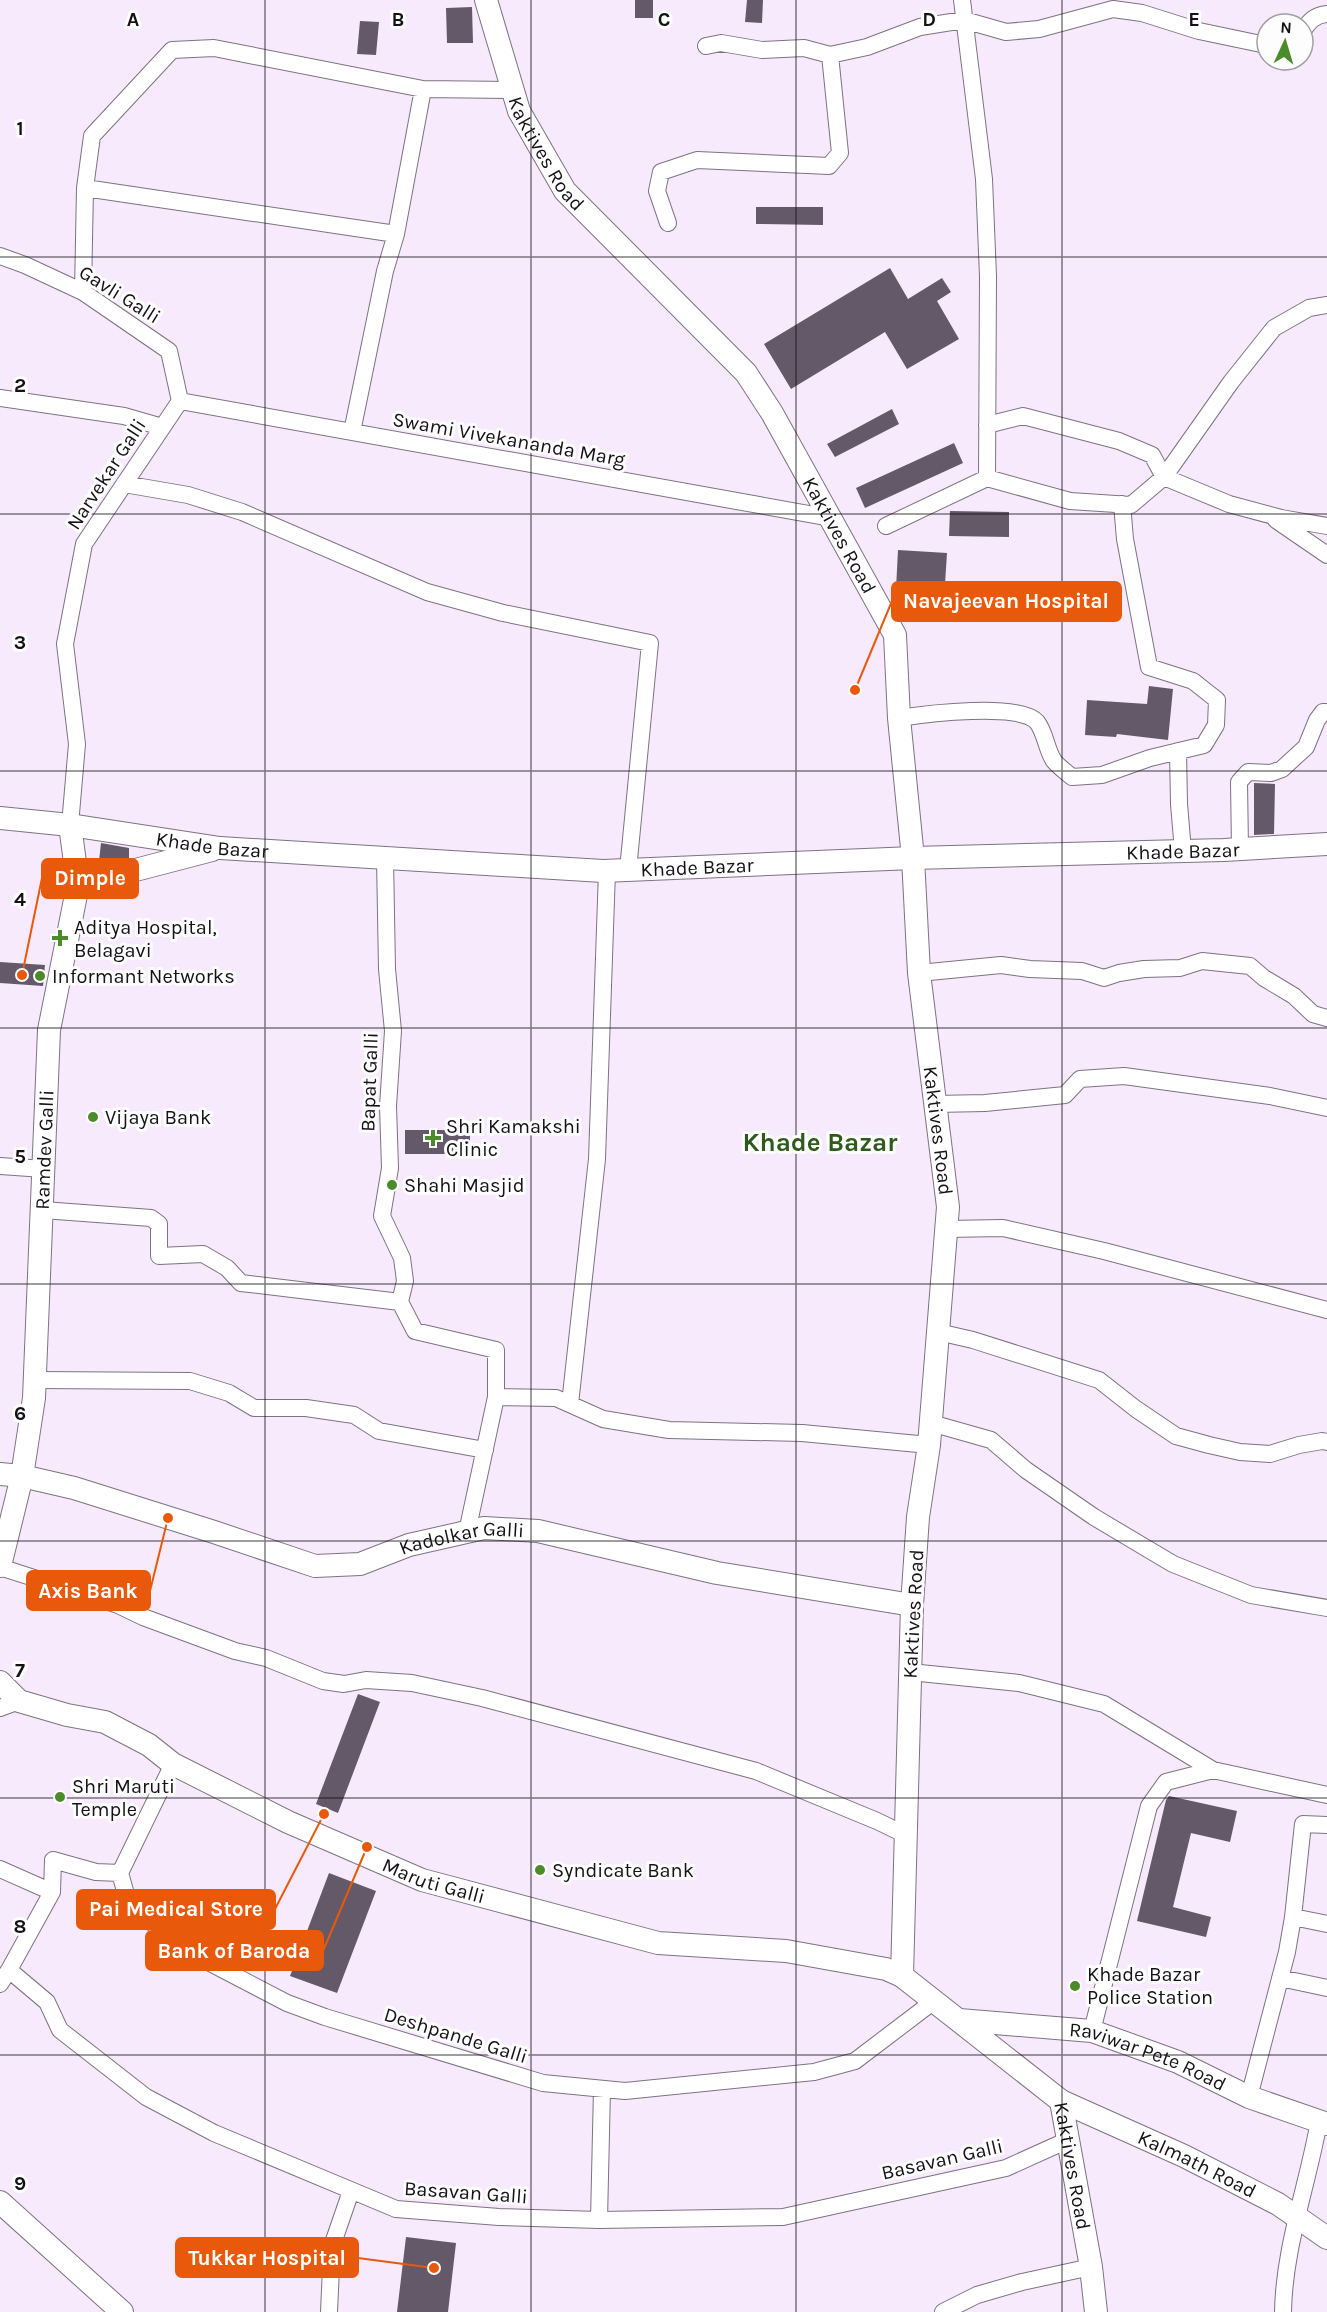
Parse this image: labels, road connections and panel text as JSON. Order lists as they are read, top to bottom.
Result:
{
  "streets": {
    "main road": [
      "Kaktives Road",
      "Khade Bazar",
      "Ramdev Galli",
      "Kadolkar Galli",
      "Maruti Galli",
      "Raviwar Pete Road",
      "Kalmath Road"
    ],
    "street": [
      "Gavli Galli",
      "Swami Vivekananda Marg",
      "Narvekar Galli",
      "Bapat Galli",
      "Deshpande Galli",
      "Basavan Galli"
    ]
  },
  "crossings": [
    ["Kaktives Road", "Swami Vivekananda Marg"],
    ["Kaktives Road", "Khade Bazar"],
    ["Kaktives Road", "Kadolkar Galli"],
    ["Kaktives Road", "Maruti Galli"],
    ["Kaktives Road", "Deshpande Galli"],
    ["Kaktives Road", "Raviwar Pete Road"],
    ["Kaktives Road", "Basavan Galli"],
    ["Kaktives Road", "Kalmath Road"],
    ["Gavli Galli", "Swami Vivekananda Marg"],
    ["Gavli Galli", "Narvekar Galli"],
    ["Swami Vivekananda Marg", "Narvekar Galli"],
    ["Narvekar Galli", "Khade Bazar"],
    ["Narvekar Galli", "Ramdev Galli"],
    ["Khade Bazar", "Bapat Galli"],
    ["Khade Bazar", "Ramdev Galli"],
    ["Ramdev Galli", "Kadolkar Galli"],
    ["Deshpande Galli", "Basavan Galli"]
  ],
  "districts": ["Khade Bazar"],
  "places": {
    "other": [
      "Navajeevan Hospital",
      "Dimple",
      "Informant Networks",
      "Vijaya Bank",
      "Shahi Masjid",
      "Axis Bank",
      "Shri Maruti Temple",
      "Pai Medical Store",
      "Bank of Baroda",
      "Syndicate Bank",
      "Khade Bazar Police Station",
      "Tukkar Hospital"
    ],
    "health": ["Aditya Hospital, Belagavi", "Shri Kamakshi Clinic"]
  },
  "north": "top",
  "grid": {
    "columns": [
      "A",
      "B",
      "C",
      "D",
      "E"
    ],
    "rows": [
      "1",
      "2",
      "3",
      "4",
      "5",
      "6",
      "7",
      "8",
      "9"
    ]
  }
}
